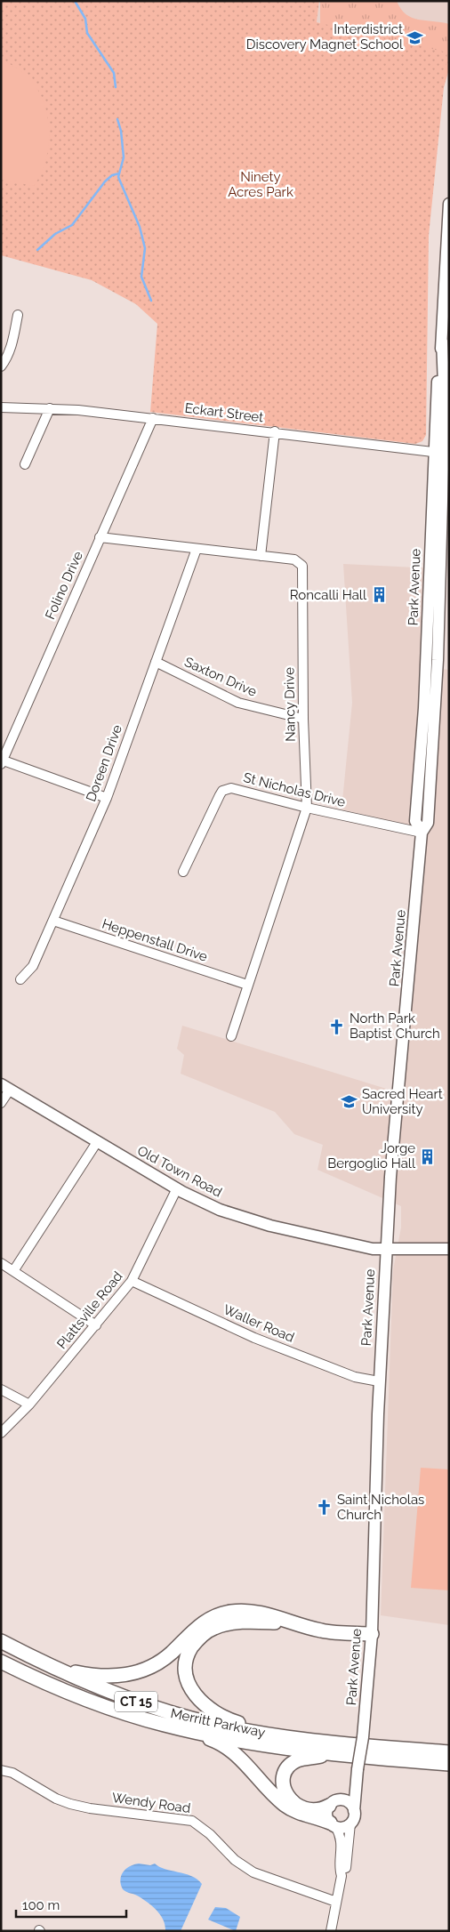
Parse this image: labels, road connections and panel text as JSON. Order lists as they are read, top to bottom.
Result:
{
  "streets": {
    "highway": ["CT 15", "Merritt Parkway"],
    "main road": ["Park Avenue", "Old Town Road"],
    "street": [
      "Eckart Street",
      "Folino Drive",
      "Saxton Drive",
      "Nancy Drive",
      "Doreen Drive",
      "St Nicholas Drive",
      "Heppenstall Drive",
      "Plattsville Road",
      "Waller Road",
      "Wendy Road"
    ]
  },
  "crossings": [
    ["Eckart Street", "Folino Drive"],
    ["Eckart Street", "Park Avenue"],
    ["Folino Drive", "Nancy Drive"],
    ["Park Avenue", "St Nicholas Drive"],
    ["Park Avenue", "Old Town Road"],
    ["Park Avenue", "Waller Road"],
    ["Saxton Drive", "Nancy Drive"],
    ["Saxton Drive", "Doreen Drive"],
    ["Nancy Drive", "Doreen Drive"],
    ["Nancy Drive", "St Nicholas Drive"],
    ["Nancy Drive", "Heppenstall Drive"],
    ["Doreen Drive", "Heppenstall Drive"],
    ["Old Town Road", "Plattsville Road"],
    ["Plattsville Road", "Waller Road"]
  ],
  "parks": ["Ninety Acres Park"],
  "places": {
    "school or university": ["Interdistrict Discovery Magnet School", "Sacred Heart University"],
    "building": ["Roncalli Hall", "Jorge Bergoglio Hall"],
    "church": ["North Park Baptist Church", "Saint Nicholas Church"]
  },
  "scale_bar": "100 m"
}
